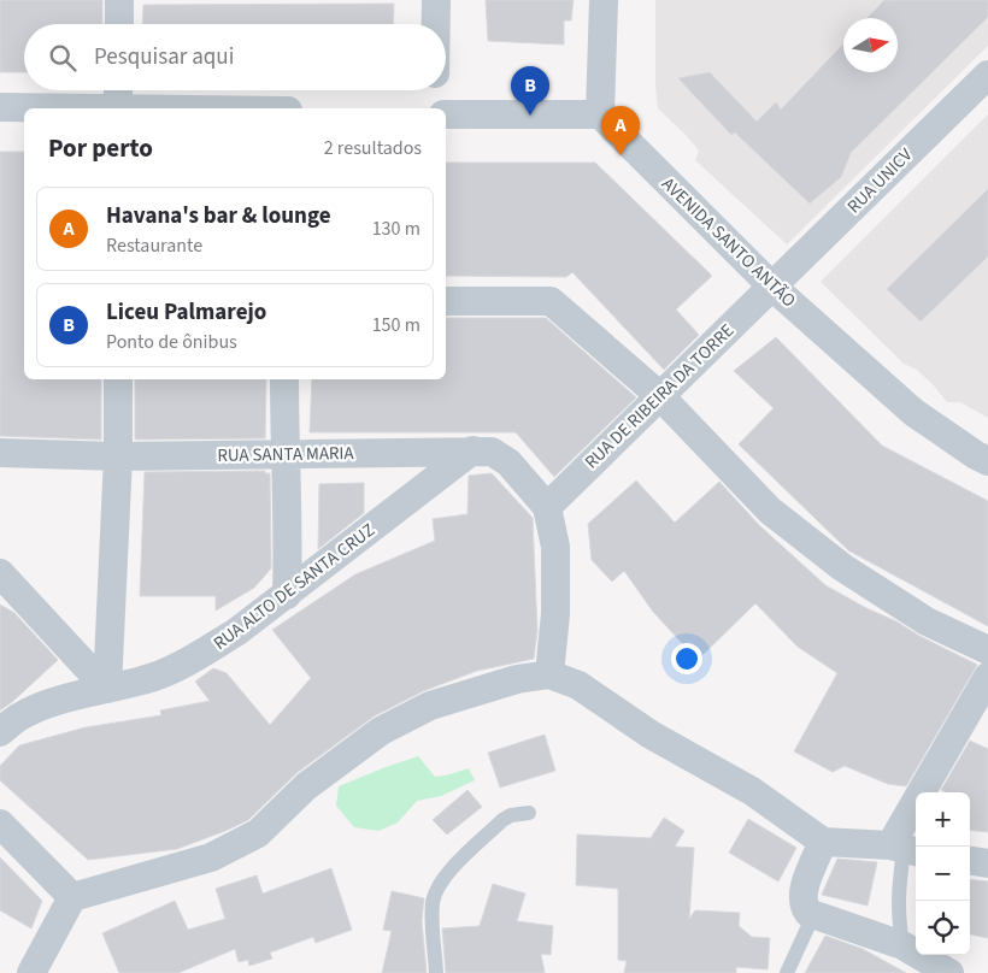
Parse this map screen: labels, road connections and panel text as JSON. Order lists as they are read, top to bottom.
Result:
{
  "streets": {
    "street": [
      "RUA UNICV",
      "AVENIDA SANTO ANTÃO",
      "RUA DE RIBEIRA DA TORRE",
      "RUA SANTA MARIA",
      "RUA ALTO DE SANTA CRUZ"
    ]
  },
  "crossings": [
    ["RUA UNICV", "AVENIDA SANTO ANTÃO"],
    ["RUA UNICV", "RUA DE RIBEIRA DA TORRE"],
    ["AVENIDA SANTO ANTÃO", "RUA DE RIBEIRA DA TORRE"],
    ["RUA DE RIBEIRA DA TORRE", "RUA SANTA MARIA"],
    ["RUA SANTA MARIA", "RUA ALTO DE SANTA CRUZ"]
  ],
  "north": "right",
  "page": {
    "search": "Pesquisar aqui",
    "pins": ["B", "A"],
    "heading": ["Por perto", "2 resultados"],
    "list": [
      {
        "mark": "A",
        "name": "Havana's bar & lounge",
        "note": "Restaurante",
        "value": "130 m"
      },
      {
        "mark": "B",
        "name": "Liceu Palmarejo",
        "note": "Ponto de ônibus",
        "value": "150 m"
      }
    ],
    "map_buttons": ["+", "−"]
  }
}
